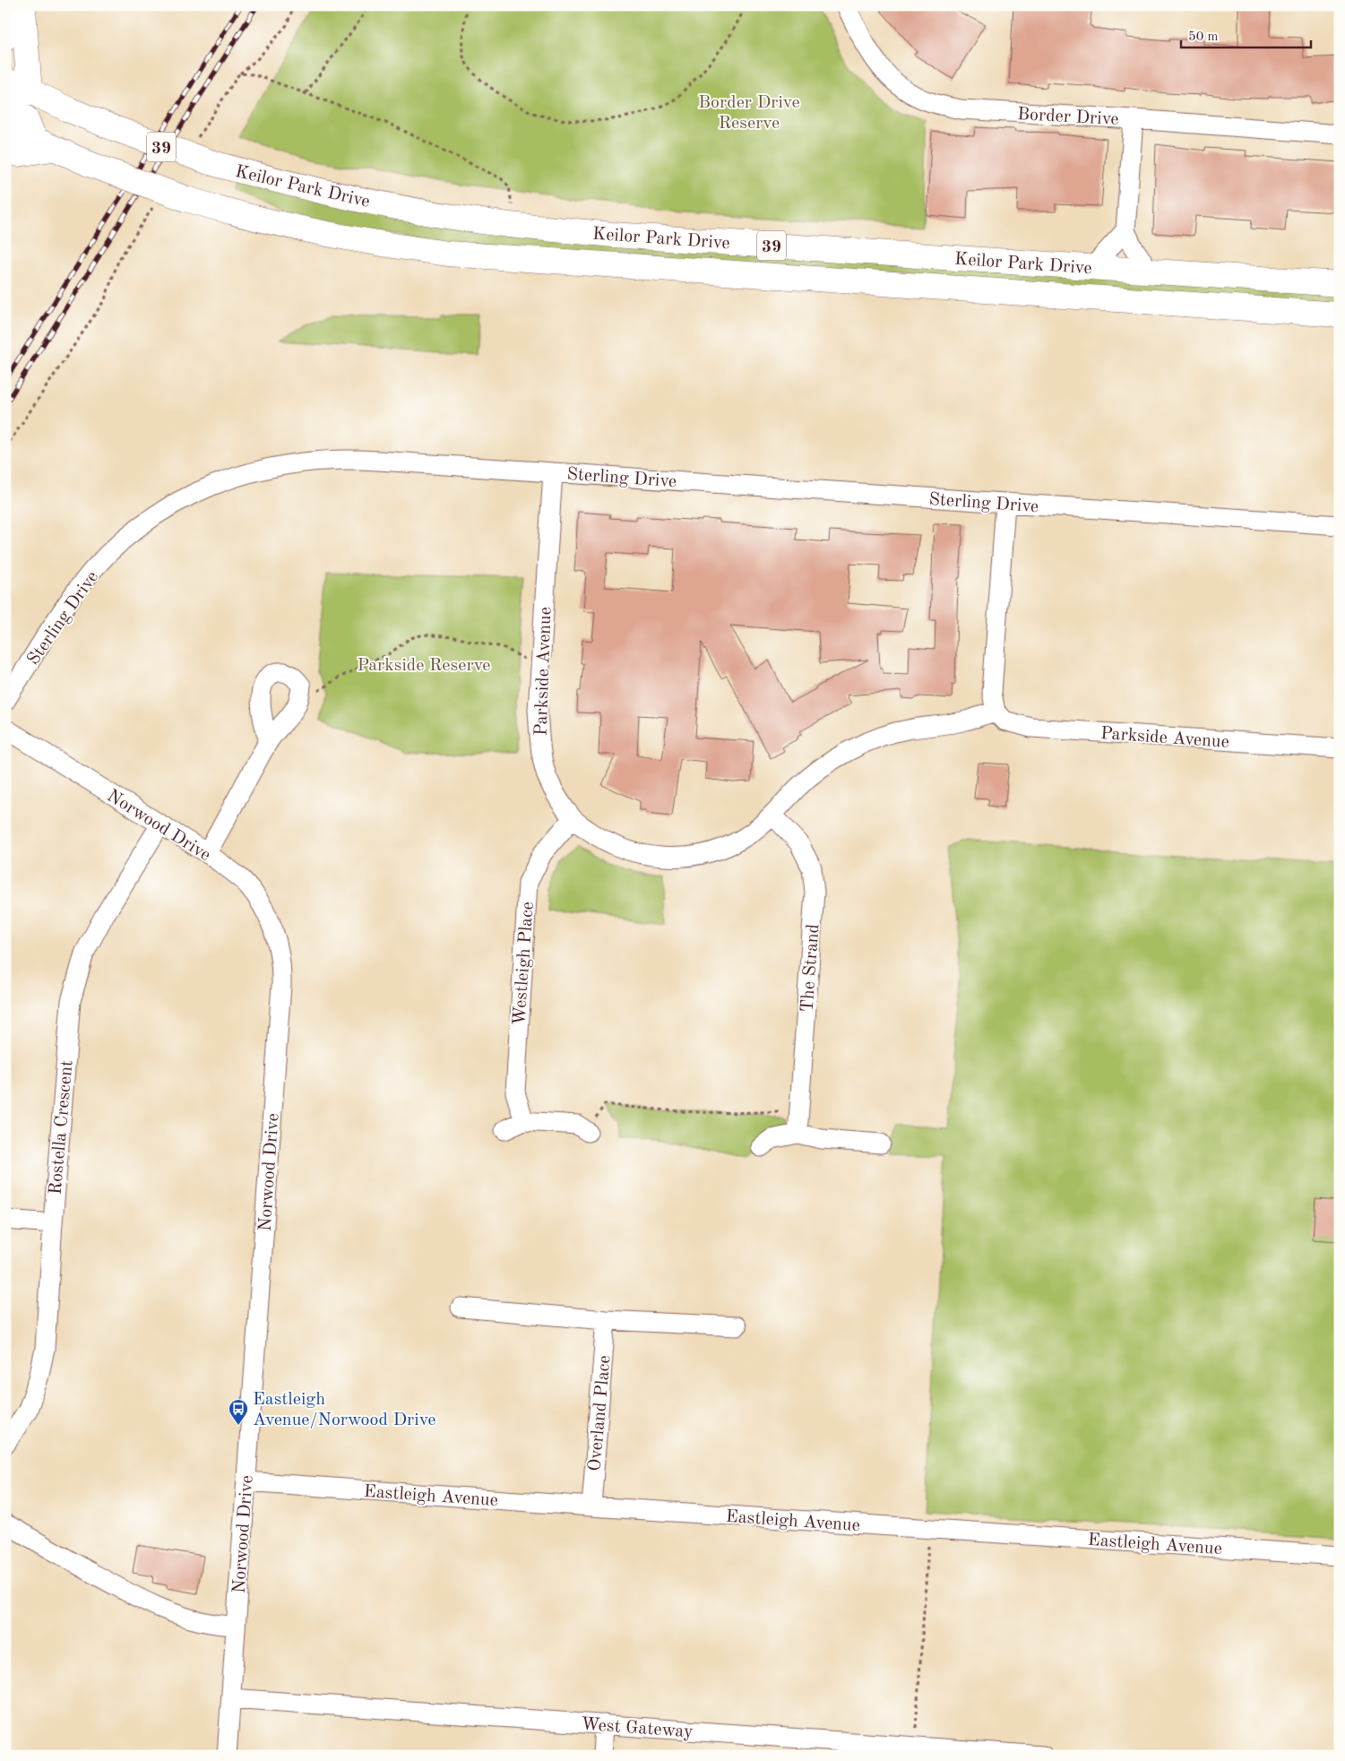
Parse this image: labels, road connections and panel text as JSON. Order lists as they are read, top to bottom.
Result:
{
  "streets": {
    "main road": ["39", "Keilor Park Drive"],
    "street": [
      "Border Drive",
      "Sterling Drive",
      "Parkside Avenue",
      "Norwood Drive",
      "Westleigh Place",
      "The Strand",
      "Rostella Crescent",
      "Overland Place",
      "Eastleigh Avenue",
      "West Gateway"
    ]
  },
  "crossings": [
    ["Sterling Drive", "Parkside Avenue"],
    ["Parkside Avenue", "Westleigh Place"],
    ["Parkside Avenue", "The Strand"],
    ["Norwood Drive", "Rostella Crescent"],
    ["Norwood Drive", "Eastleigh Avenue"],
    ["Norwood Drive", "West Gateway"],
    ["Overland Place", "Eastleigh Avenue"]
  ],
  "parks": ["Border Drive Reserve", "Parkside Reserve"],
  "places": {
    "bus stop": ["Eastleigh Avenue/Norwood Drive"]
  },
  "scale_bar": "50 m"
}
